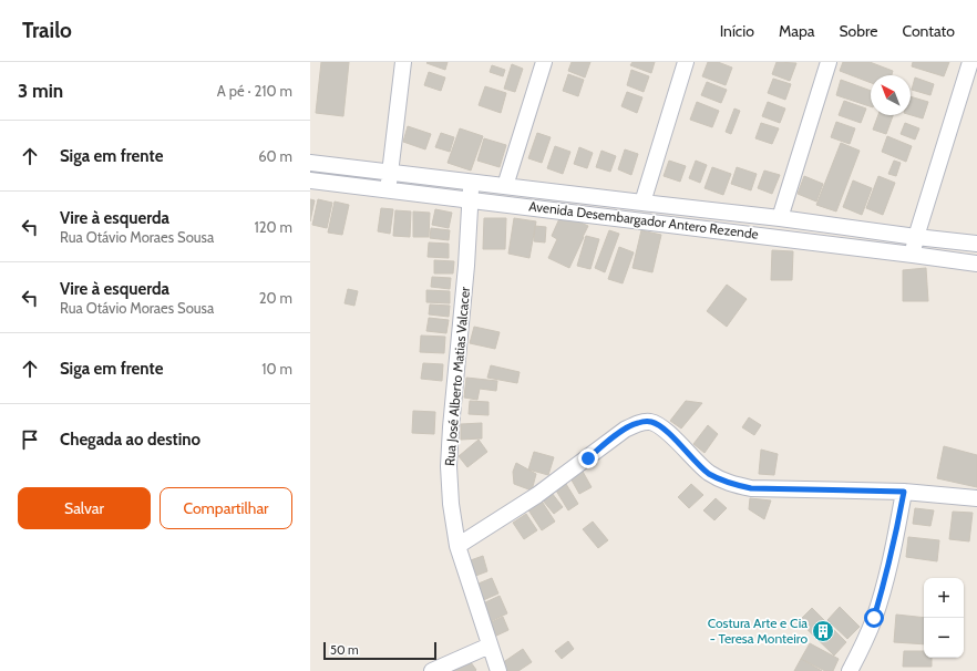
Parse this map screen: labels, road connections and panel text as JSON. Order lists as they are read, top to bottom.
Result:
{
  "streets": {
    "street": ["Avenida Desembargador Antero Rezende", "Rua José Alberto Matias Valcacer"]
  },
  "crossings": [
    ["Avenida Desembargador Antero Rezende", "Rua José Alberto Matias Valcacer"]
  ],
  "places": {
    "building": ["Costura Arte e Cia - Teresa Monteiro"]
  },
  "scale_bar": "50 m",
  "north": "top left",
  "page": {
    "header": "Trailo",
    "nav": [
      "Início",
      "Mapa",
      "Sobre",
      "Contato"
    ],
    "heading": ["3 min", "A pé · 210 m"],
    "list": [
      ["Siga em frente", "60 m"],
      ["Vire à esquerda", "Rua Otávio Moraes Sousa", "120 m"],
      ["Vire à esquerda", "Rua Otávio Moraes Sousa", "20 m"],
      ["Siga em frente", "10 m"],
      "Chegada ao destino"
    ],
    "buttons": ["Salvar", "Compartilhar"],
    "map_buttons": ["+", "−"],
    "scale": "50 m"
  }
}
